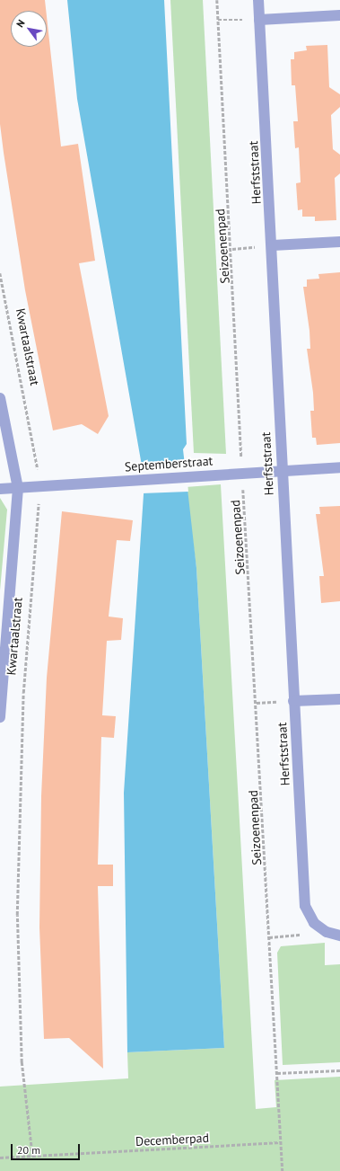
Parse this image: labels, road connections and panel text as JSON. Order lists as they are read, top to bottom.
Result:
{
  "streets": {
    "street": ["Herfststraat", "Kwartaalstraat", "Septemberstraat"],
    "path": ["Seizoenenpad", "Decemberpad"]
  },
  "crossings": [
    ["Herfststraat", "Septemberstraat"],
    ["Seizoenenpad", "Septemberstraat"],
    ["Seizoenenpad", "Decemberpad"],
    ["Kwartaalstraat", "Septemberstraat"],
    ["Kwartaalstraat", "Decemberpad"]
  ],
  "scale_bar": "20 m",
  "north": "top left"
}
